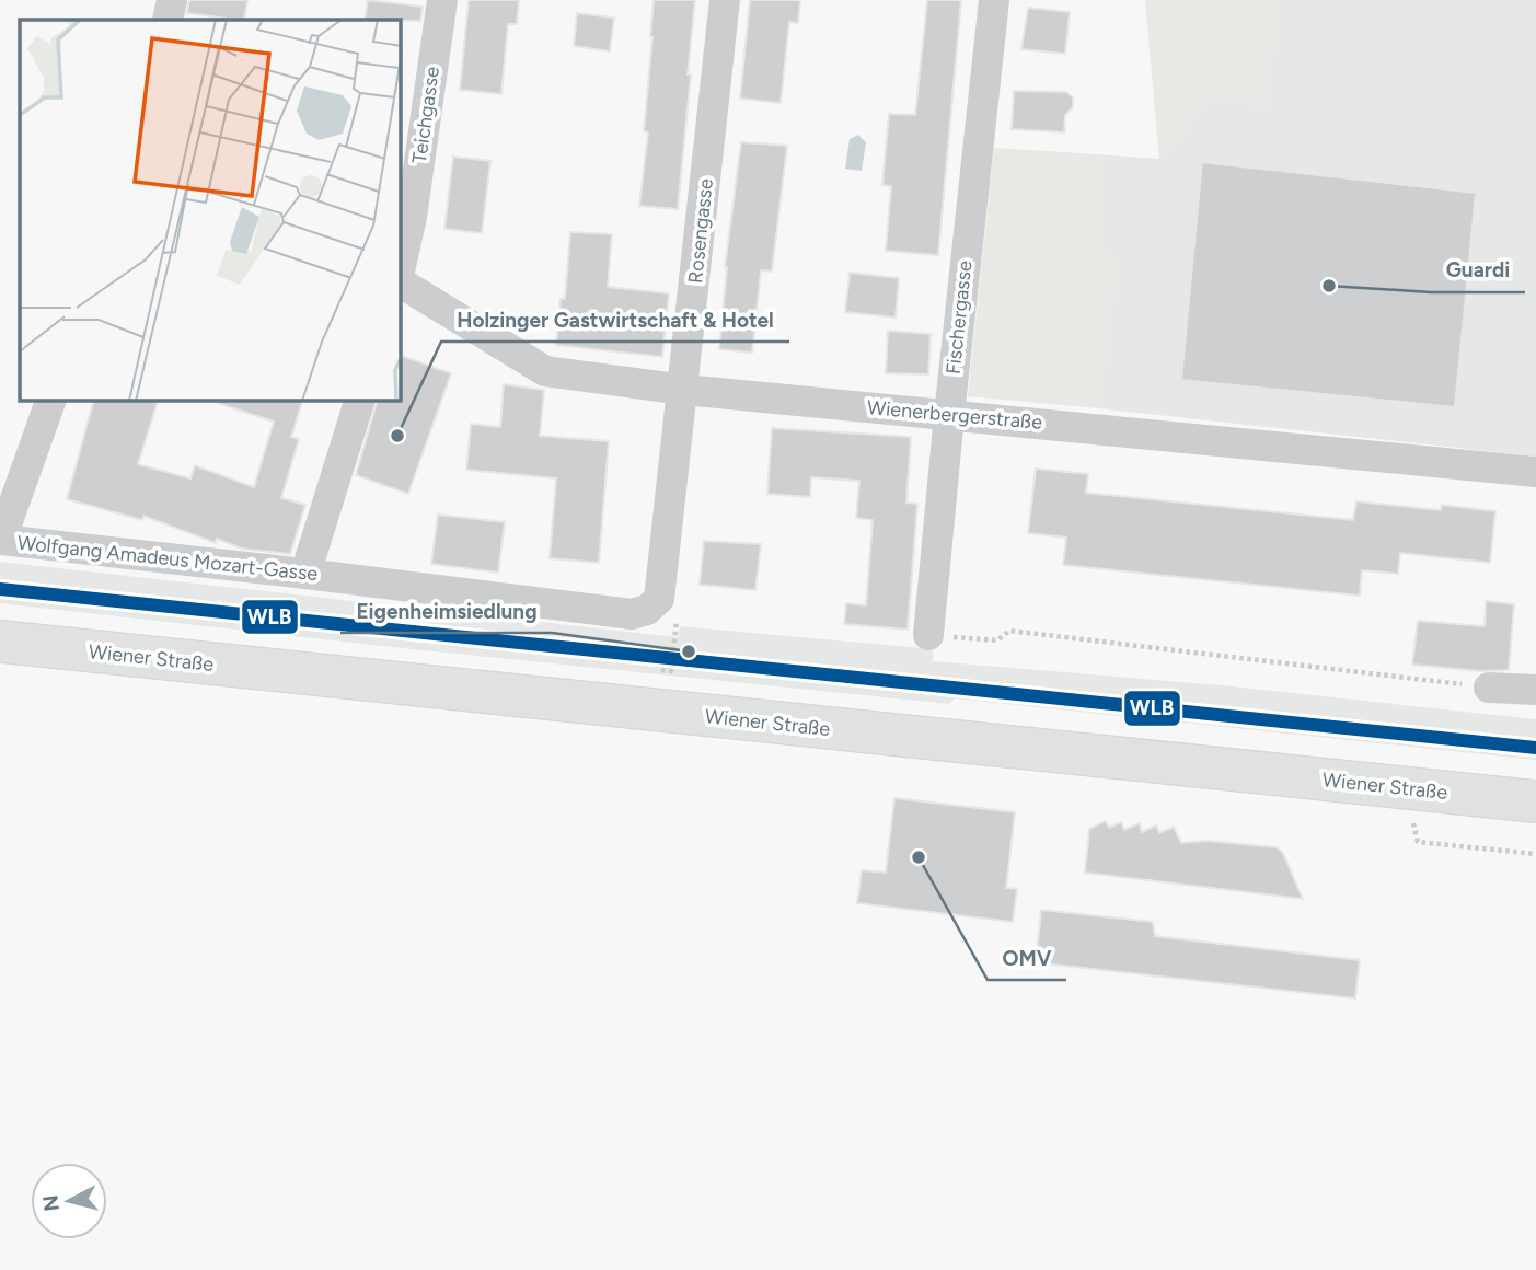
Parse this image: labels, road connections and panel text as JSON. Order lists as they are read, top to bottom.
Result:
{
  "streets": {
    "main road": ["Wiener Straße"],
    "street": [
      "Teichgasse",
      "Rosengasse",
      "Fischergasse",
      "Wienerbergerstraße",
      "Wolfgang Amadeus Mozart-Gasse"
    ]
  },
  "crossings": [
    ["Rosengasse", "Wienerbergerstraße"],
    ["Rosengasse", "Wolfgang Amadeus Mozart-Gasse"],
    ["Fischergasse", "Wienerbergerstraße"]
  ],
  "places": [
    "Guardi",
    "Holzinger Gastwirtschaft & Hotel",
    "Eigenheimsiedlung",
    "OMV"
  ],
  "lines": ["transit line WLB"],
  "north": "left"
}
